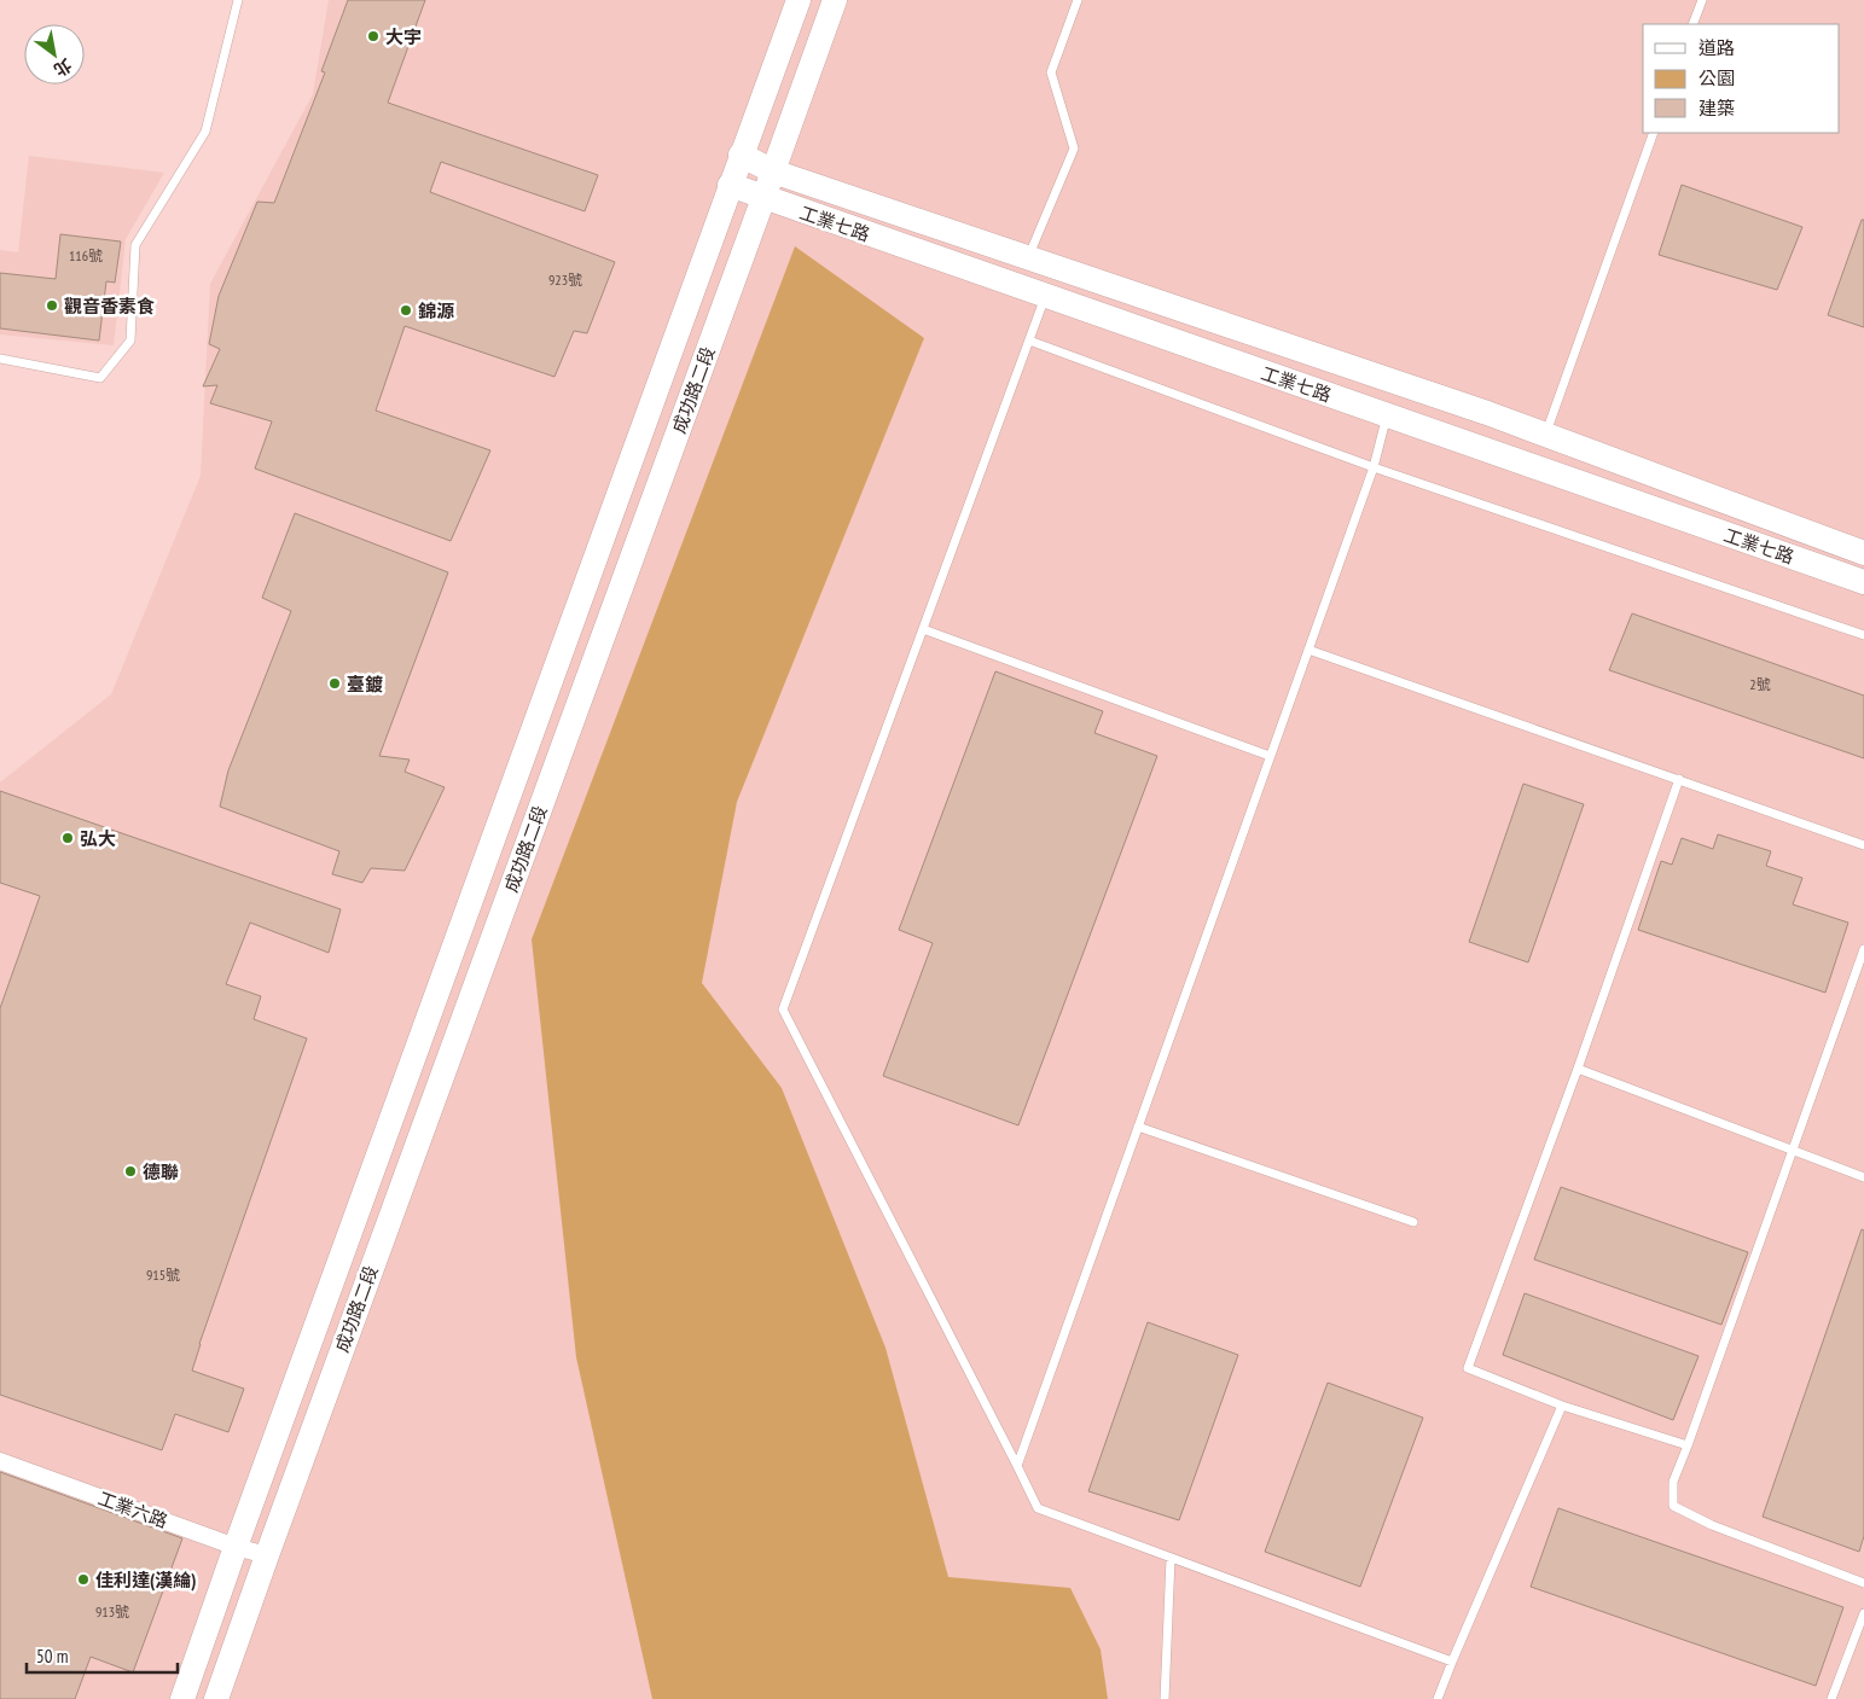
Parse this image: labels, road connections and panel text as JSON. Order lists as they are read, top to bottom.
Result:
{
  "streets": {
    "street": ["工業七路", "成功路二段", "工業六路"]
  },
  "crossings": [
    ["工業七路", "成功路二段"],
    ["成功路二段", "工業六路"]
  ],
  "places": [
    "大宇",
    "觀音香素食",
    "錦源",
    "臺鍍",
    "弘大",
    "德聯",
    "佳利達(漢綸)"
  ],
  "house_numbers": [
    "116號",
    "923號",
    "2號",
    "915號",
    "913號"
  ],
  "legend": ["道路", "公園", "建築"],
  "scale_bar": "50 m",
  "north": "bottom right"
}
